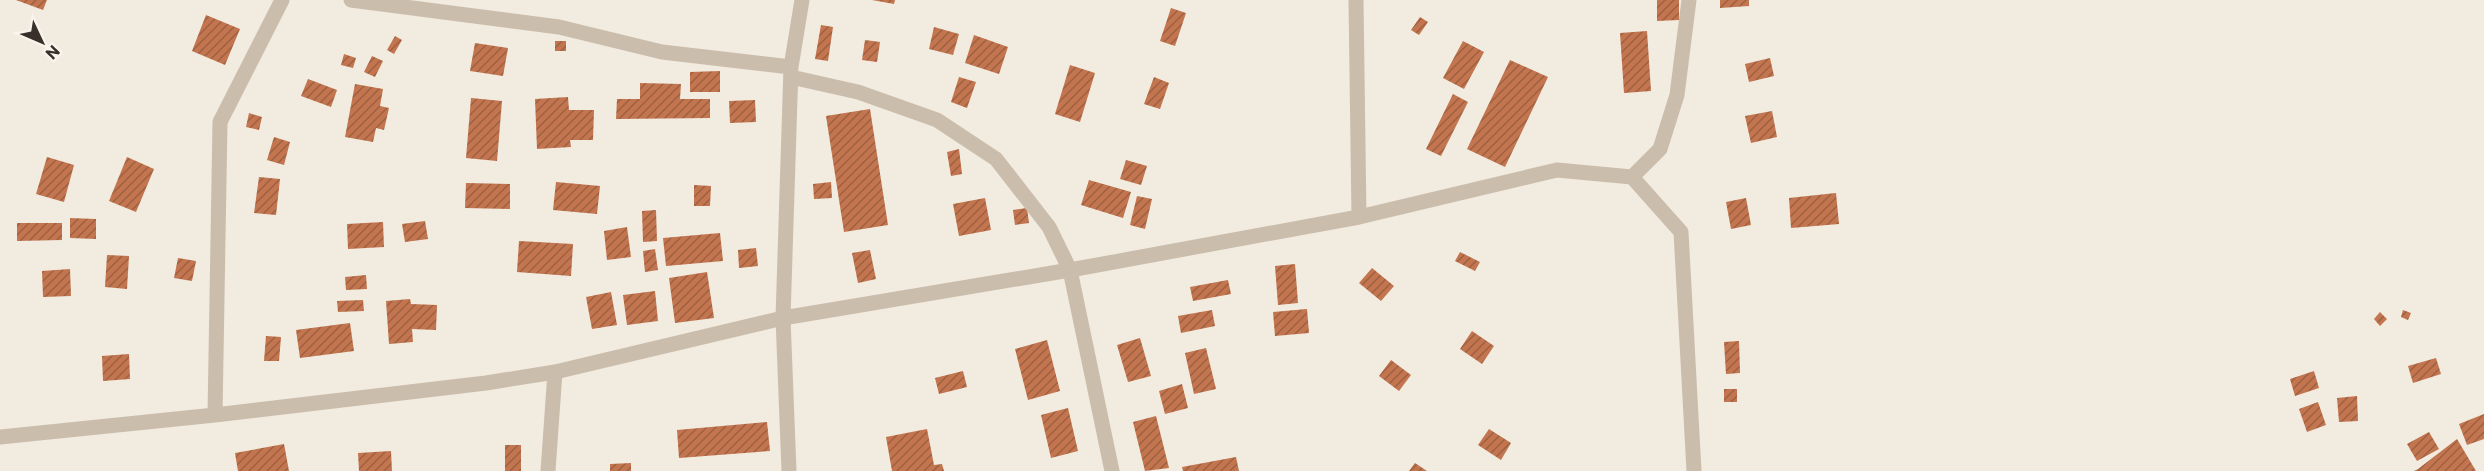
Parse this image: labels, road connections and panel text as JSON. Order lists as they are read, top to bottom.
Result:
{
  "north": "bottom right"
}
